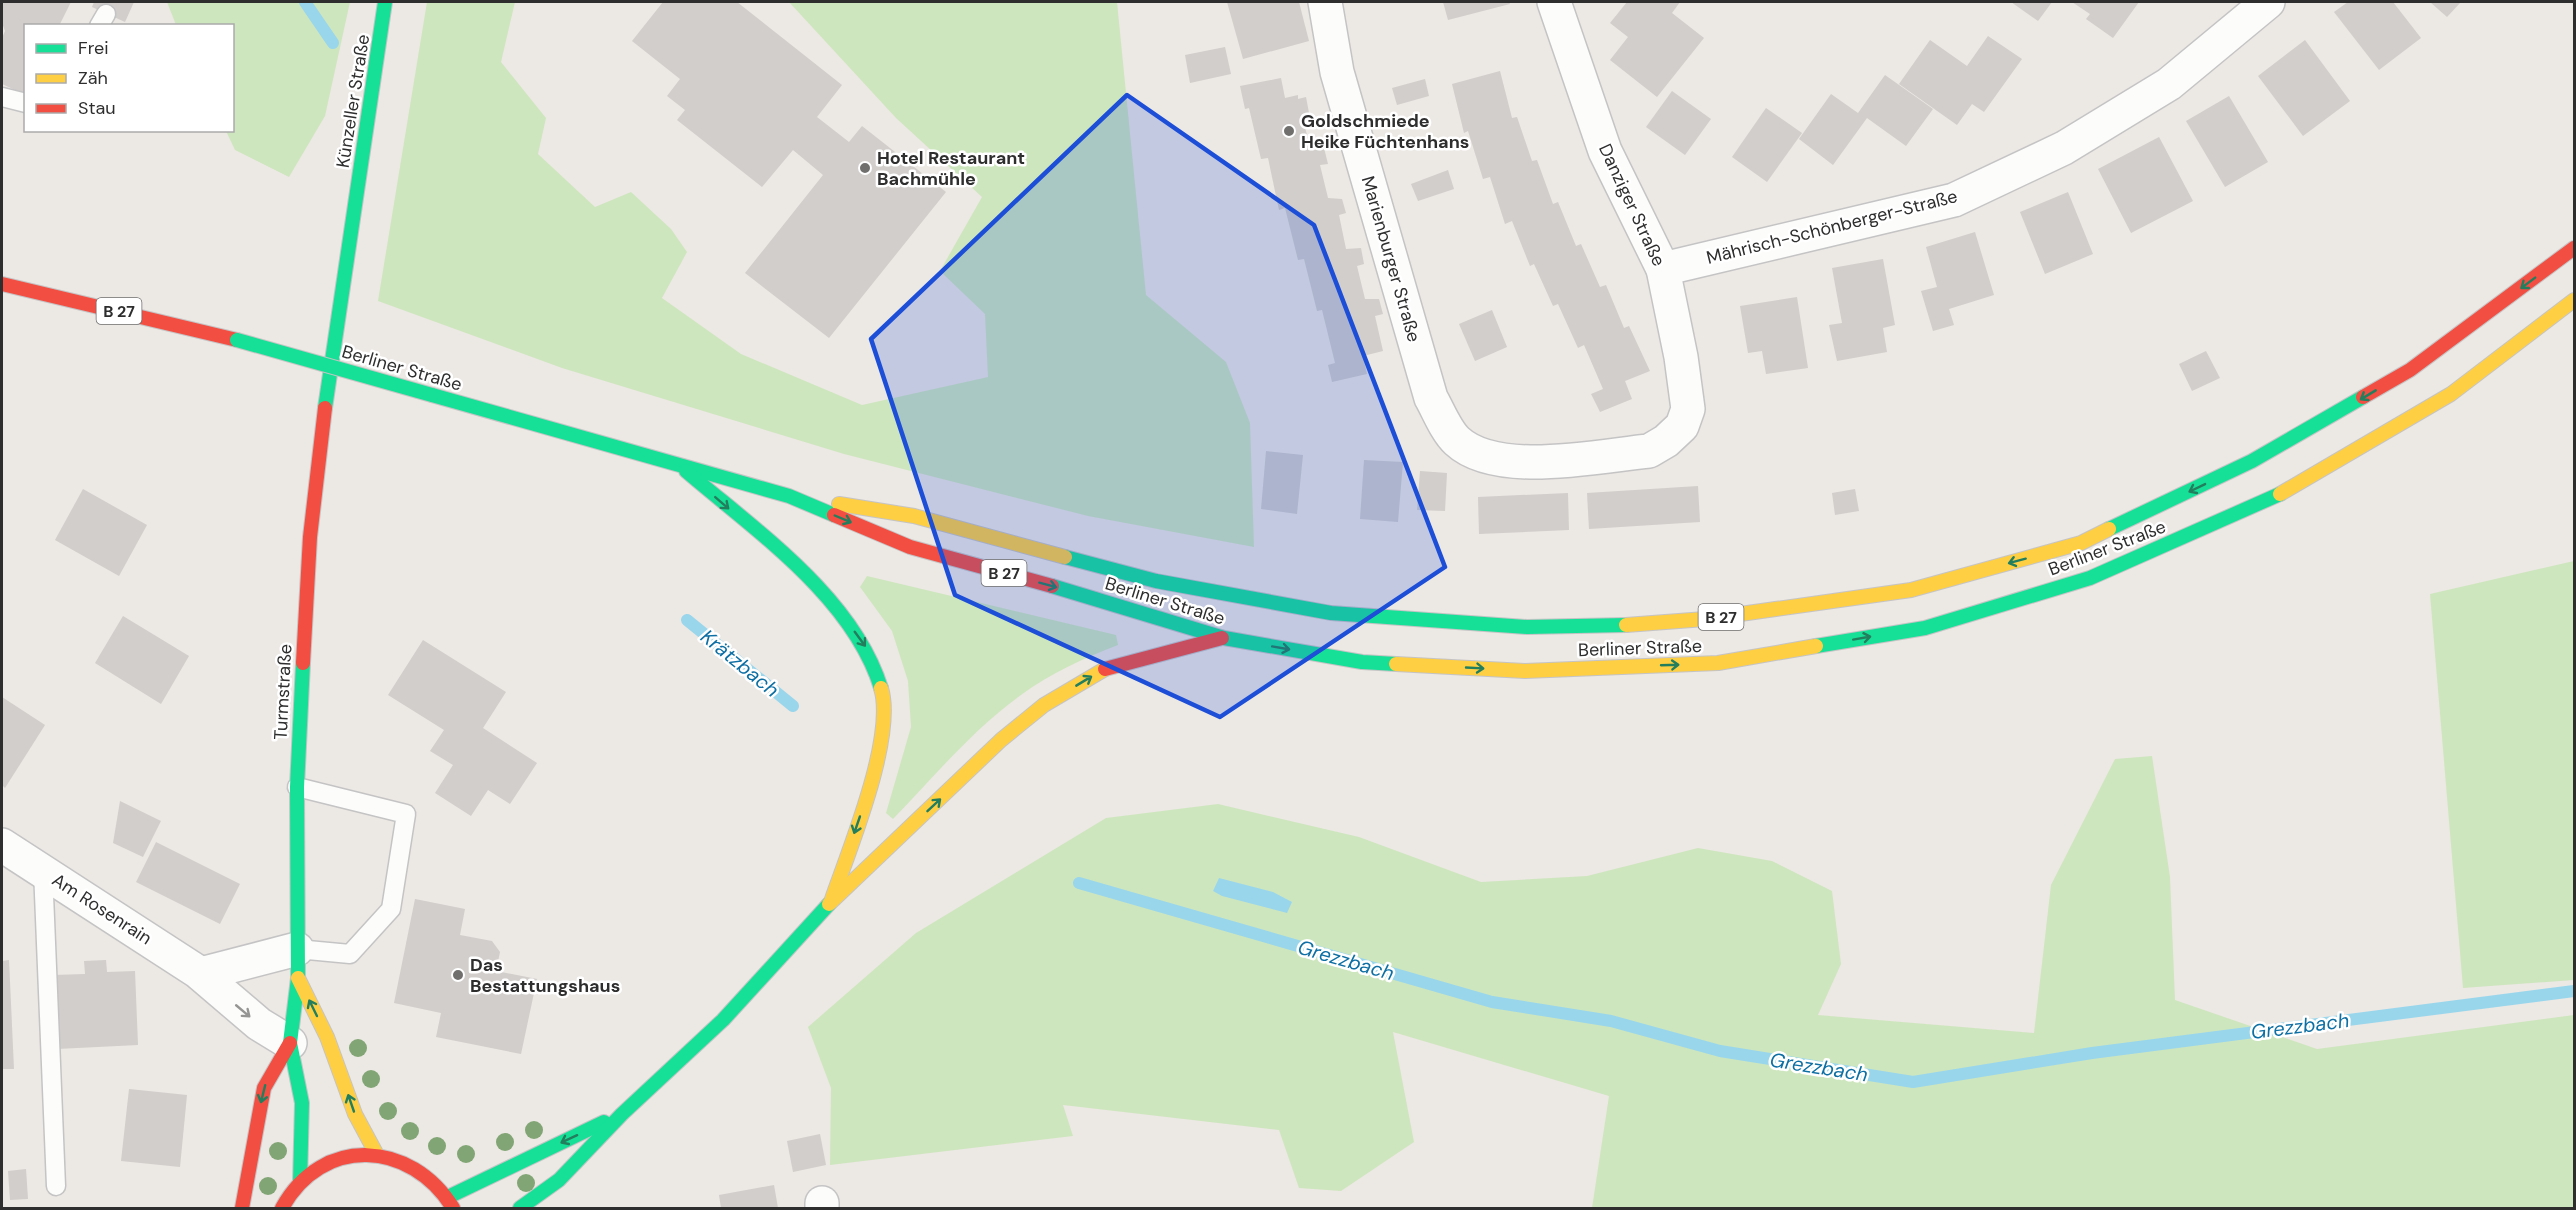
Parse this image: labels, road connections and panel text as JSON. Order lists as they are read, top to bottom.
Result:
{
  "streets": {
    "main road": [
      "Künzeller Straße",
      "B 27",
      "Berliner Straße",
      "Turmstraße"
    ],
    "street": [
      "Danziger Straße",
      "Mährisch-Schönberger-Straße",
      "Marienburger Straße",
      "Am Rosenrain"
    ]
  },
  "crossings": [
    ["Künzeller Straße", "Turmstraße"],
    ["Danziger Straße", "Mährisch-Schönberger-Straße"],
    ["Danziger Straße", "Marienburger Straße"],
    ["Turmstraße", "Am Rosenrain"]
  ],
  "water": ["Krätzbach", "Grezzbach"],
  "places": ["Goldschmiede Heike Füchtenhans", "Hotel Restaurant Bachmühle", "Das Bestattungshaus"],
  "legend": ["Frei", "Zäh", "Stau"]
}
